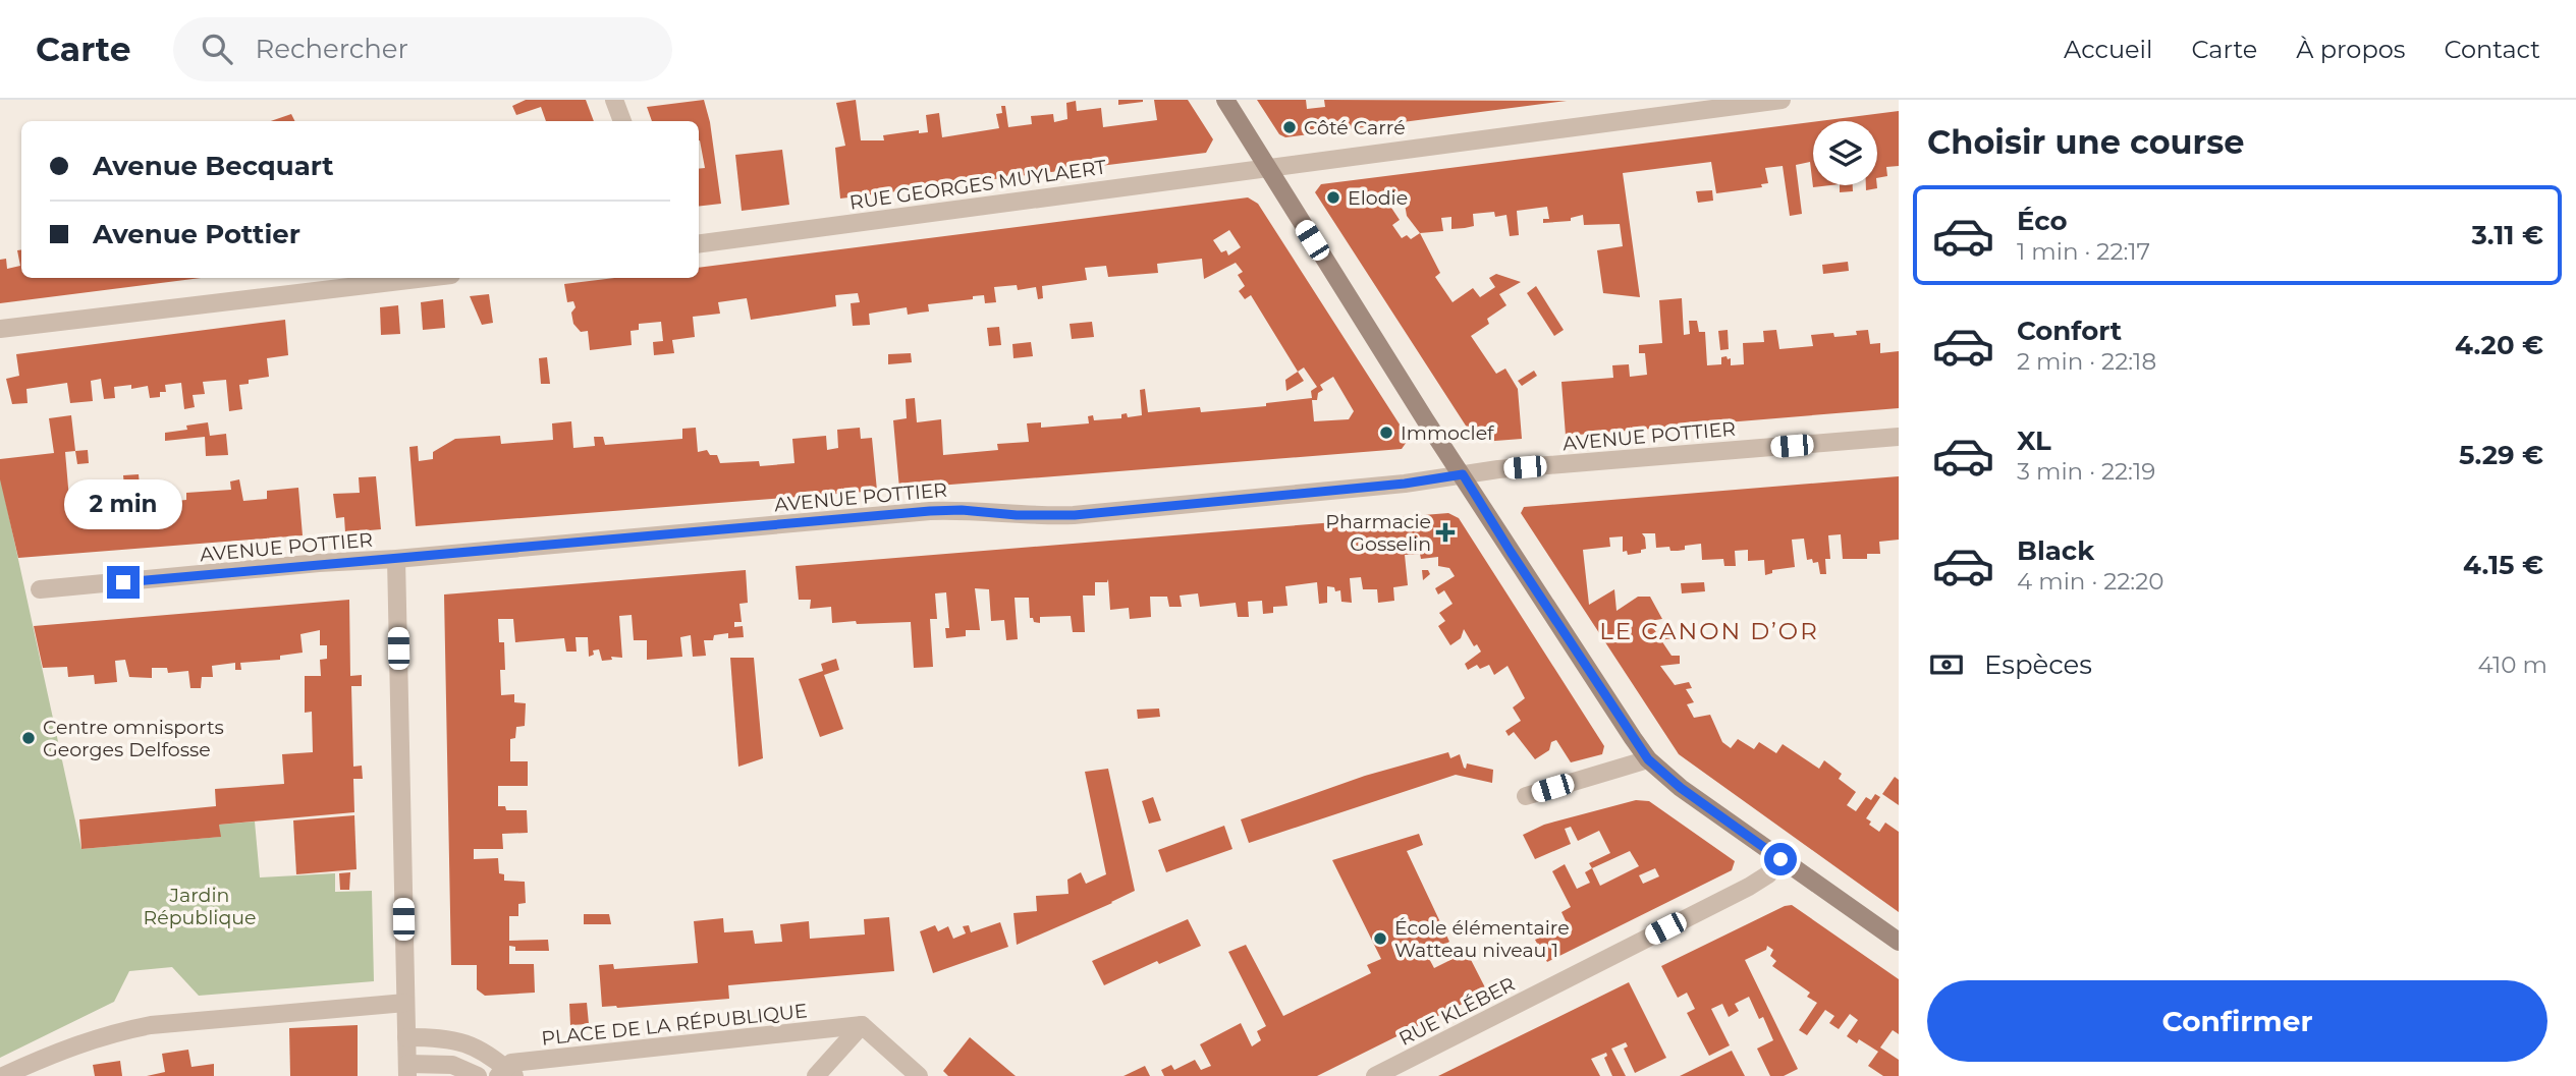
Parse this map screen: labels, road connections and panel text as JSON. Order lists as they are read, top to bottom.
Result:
{
  "streets": {
    "street": [
      "RUE GEORGES MUYLAERT",
      "AVENUE POTTIER",
      "RUE KLÉBER",
      "PLACE DE LA RÉPUBLIQUE"
    ]
  },
  "districts": ["LE CANON D’OR"],
  "parks": ["Jardin République"],
  "places": {
    "other": [
      "Côté Carré",
      "Elodie",
      "Immoclef",
      "Centre omnisports Georges Delfosse",
      "École élémentaire Watteau niveau 1"
    ],
    "health": ["Pharmacie Gosselin"]
  },
  "page": {
    "header": "Carte",
    "search": "Rechercher",
    "nav": [
      "Accueil",
      "Carte",
      "À propos",
      "Contact"
    ],
    "heading": "Choisir une course",
    "banner": ["Avenue Becquart", "Avenue Pottier"],
    "list": [
      {
        "name": "Éco",
        "note": "1 min · 22:17",
        "value": "3.11 €"
      },
      {
        "name": "Confort",
        "note": "2 min · 22:18",
        "value": "4.20 €"
      },
      {
        "name": "XL",
        "note": "3 min · 22:19",
        "value": "5.29 €"
      },
      {
        "name": "Black",
        "note": "4 min · 22:20",
        "value": "4.15 €"
      }
    ],
    "bubble": "2 min",
    "pay": ["Espèces", "410 m"],
    "buttons": "Confirmer"
  }
}
